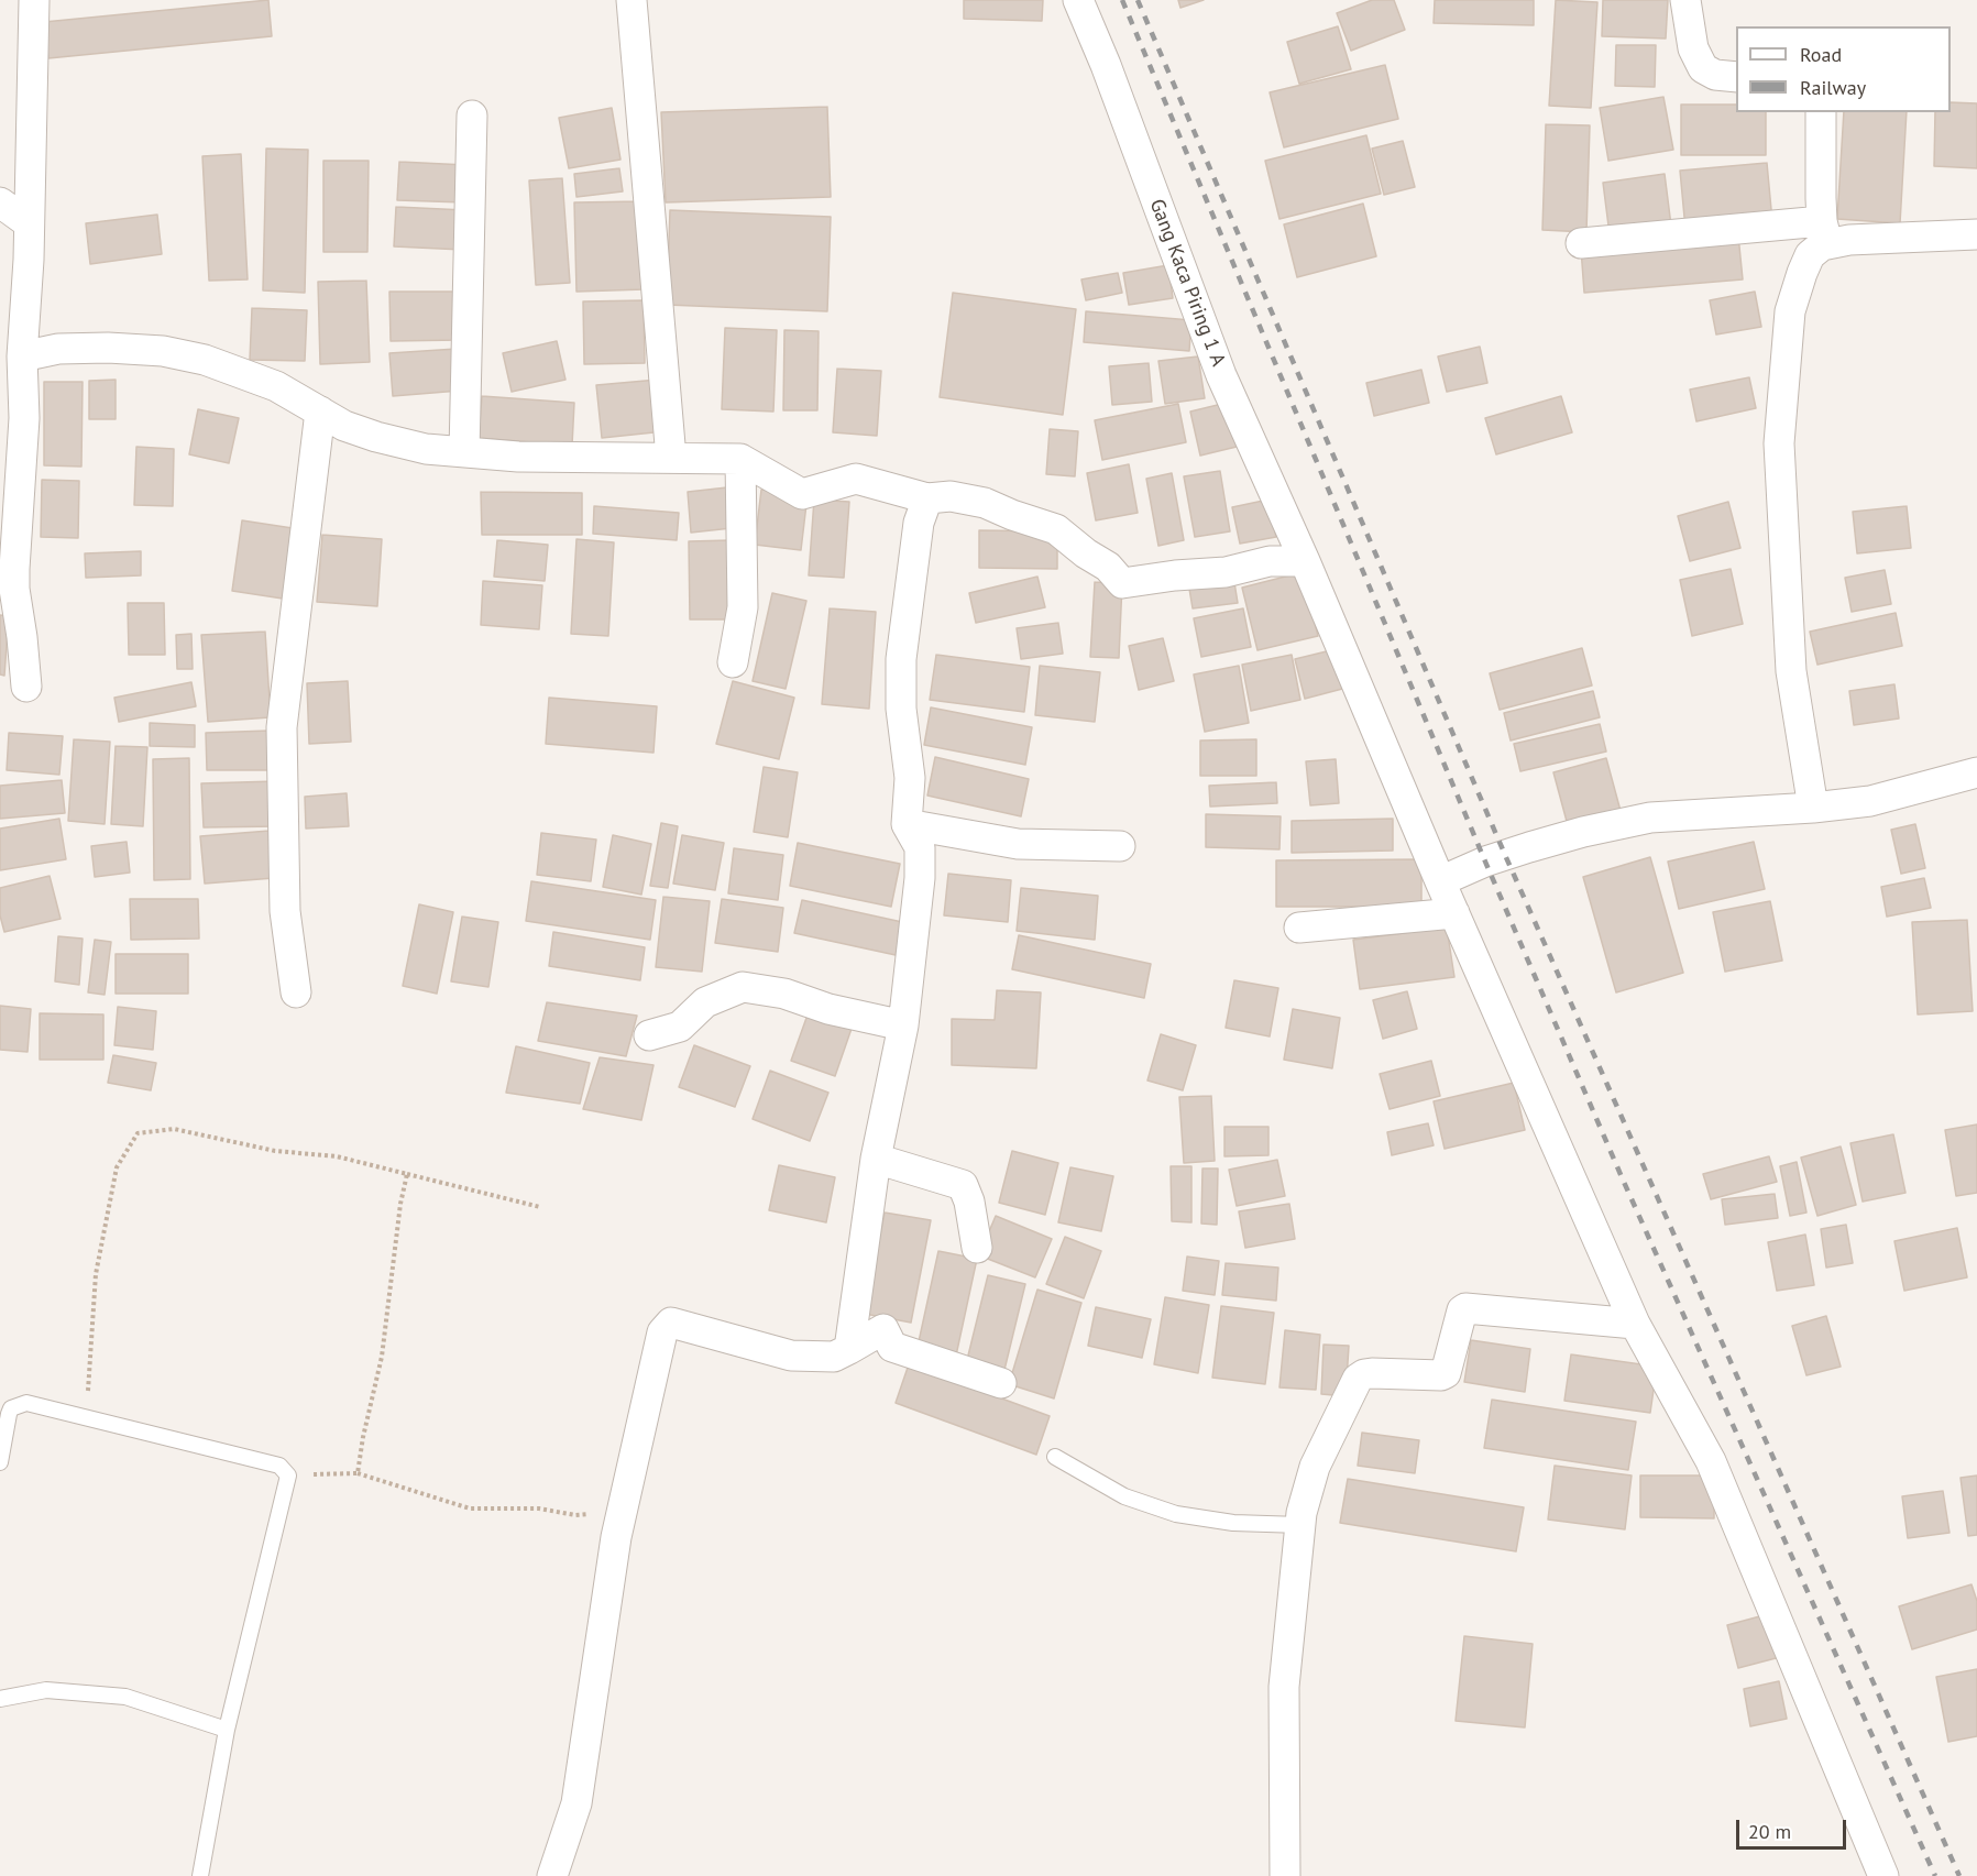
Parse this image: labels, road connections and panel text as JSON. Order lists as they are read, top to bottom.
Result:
{
  "streets": {
    "street": ["Gang Kaca Piring 1 A"]
  },
  "legend": ["Road", "Railway"],
  "scale_bar": "20 m"
}
